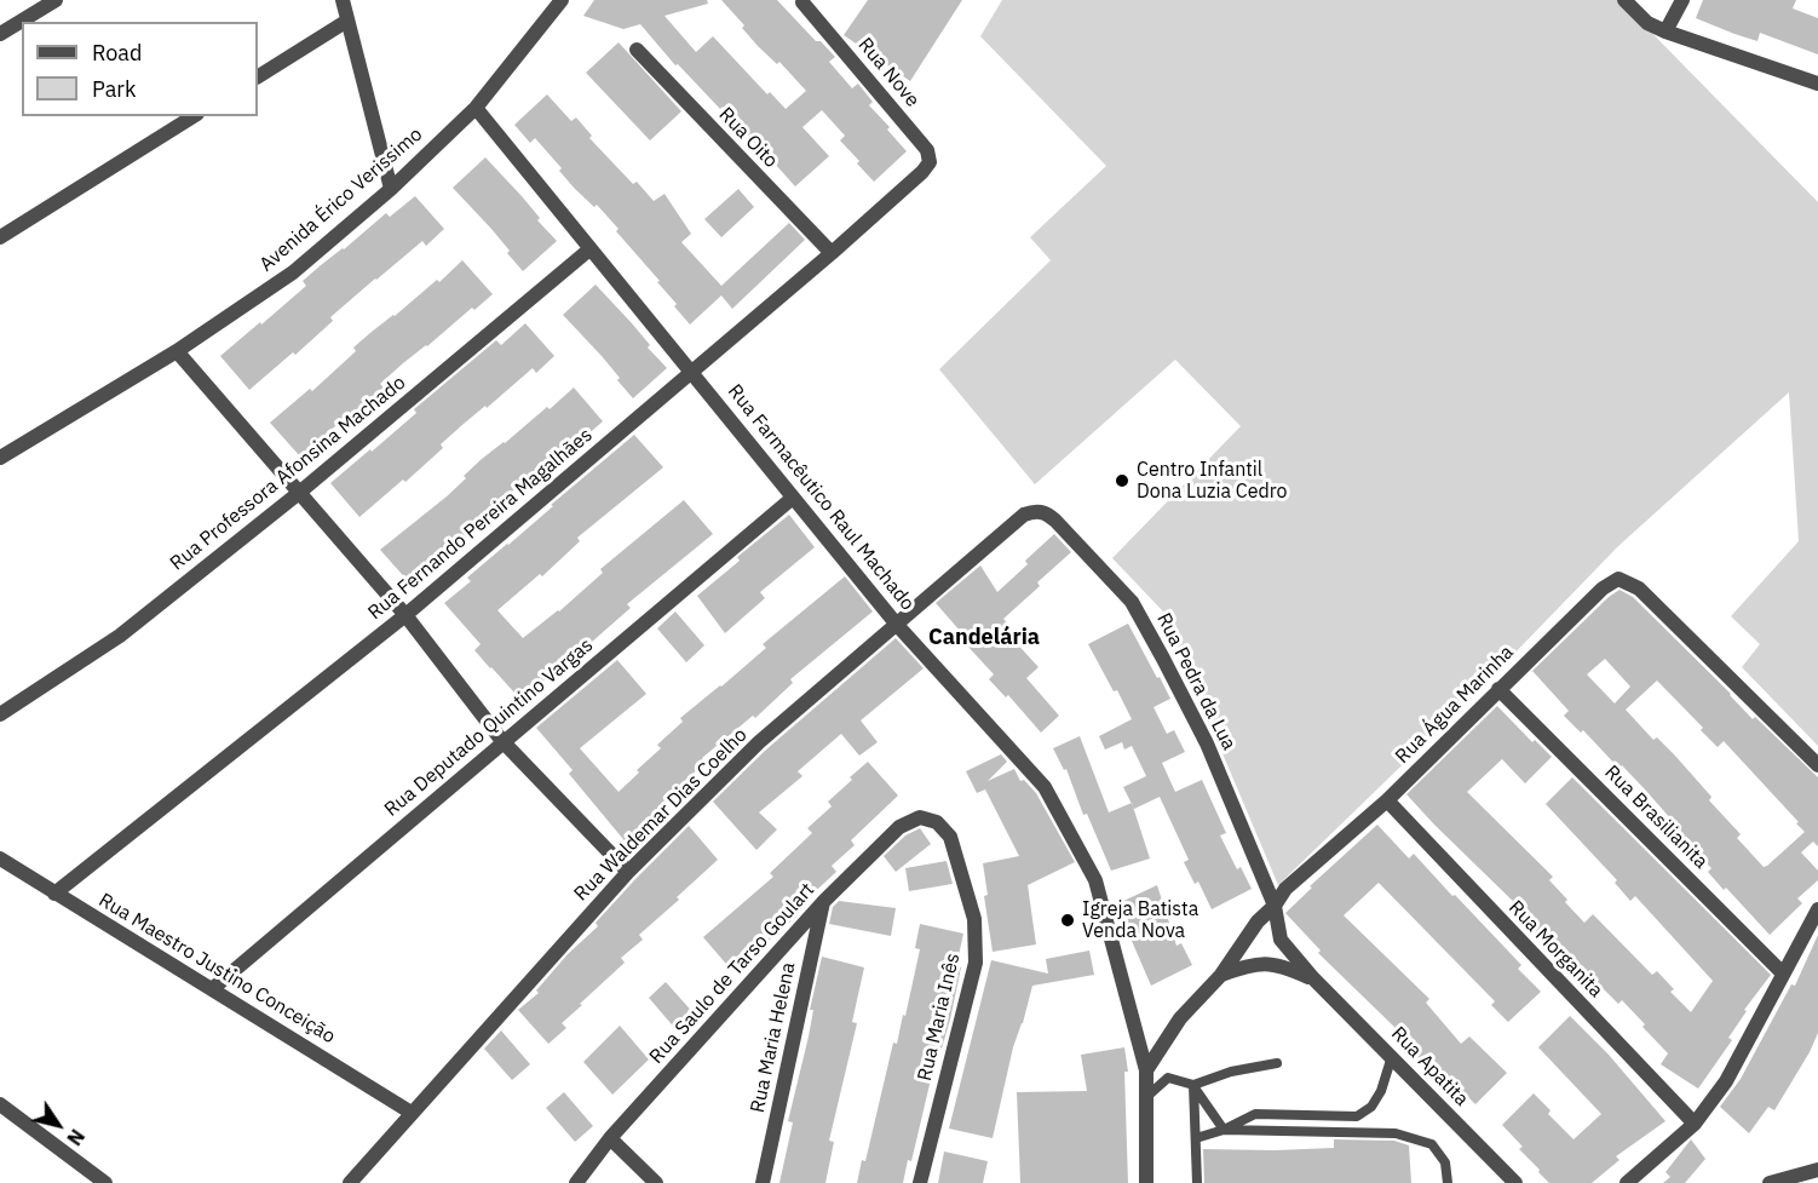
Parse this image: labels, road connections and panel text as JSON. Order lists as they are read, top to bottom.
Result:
{
  "streets": {
    "street": [
      "Rua Nove",
      "Rua Oito",
      "Avenida Érico Verissimo",
      "Rua Professora Afonsina Machado",
      "Rua Farmacêutico Raul Machado",
      "Rua Fernando Pereira Magalhães",
      "Rua Pedra da Lua",
      "Rua Água Marinha",
      "Rua Deputado Quintino Vargas",
      "Rua Waldemar Dias Coelho",
      "Rua Brasilianita",
      "Rua Morganita",
      "Rua Maestro Justino Conceição",
      "Rua Saulo de Tarso Goulart",
      "Rua Maria Inês",
      "Rua Maria Helena",
      "Rua Apatita"
    ]
  },
  "crossings": [
    ["Rua Nove", "Rua Fernando Pereira Magalhães"],
    ["Rua Oito", "Rua Fernando Pereira Magalhães"],
    ["Avenida Érico Verissimo", "Rua Farmacêutico Raul Machado"],
    ["Rua Professora Afonsina Machado", "Rua Farmacêutico Raul Machado"],
    ["Rua Farmacêutico Raul Machado", "Rua Fernando Pereira Magalhães"],
    ["Rua Farmacêutico Raul Machado", "Rua Água Marinha"],
    ["Rua Farmacêutico Raul Machado", "Rua Deputado Quintino Vargas"],
    ["Rua Farmacêutico Raul Machado", "Rua Waldemar Dias Coelho"],
    ["Rua Fernando Pereira Magalhães", "Rua Maestro Justino Conceição"],
    ["Rua Pedra da Lua", "Rua Água Marinha"],
    ["Rua Pedra da Lua", "Rua Waldemar Dias Coelho"],
    ["Rua Pedra da Lua", "Rua Apatita"],
    ["Rua Água Marinha", "Rua Brasilianita"],
    ["Rua Água Marinha", "Rua Morganita"],
    ["Rua Água Marinha", "Rua Apatita"],
    ["Rua Deputado Quintino Vargas", "Rua Maestro Justino Conceição"],
    ["Rua Waldemar Dias Coelho", "Rua Maestro Justino Conceição"],
    ["Rua Saulo de Tarso Goulart", "Rua Maria Inês"],
    ["Rua Saulo de Tarso Goulart", "Rua Maria Helena"]
  ],
  "districts": ["Candelária"],
  "places": ["Centro Infantil Dona Luzia Cedro", "Igreja Batista Venda Nova"],
  "legend": ["Road", "Park"],
  "north": "bottom right"
}
